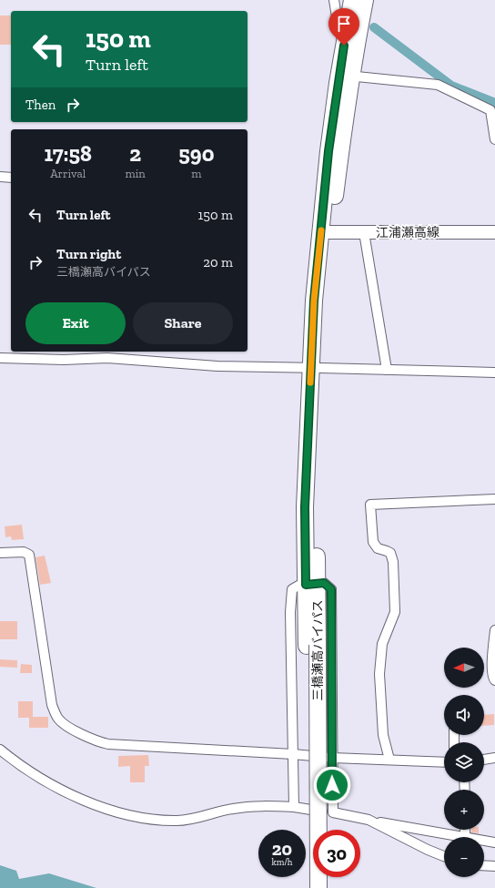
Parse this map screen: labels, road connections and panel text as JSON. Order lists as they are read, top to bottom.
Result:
{
  "streets": {
    "highway": ["三橋瀬高バイパス"],
    "main road": ["江浦瀬高線"]
  },
  "crossings": [
    ["江浦瀬高線", "三橋瀬高バイパス"]
  ],
  "north": "left",
  "page": {
    "turn": ["150 m", "Turn left"],
    "then": "Then",
    "eta": [
      "17:58",
      "Arrival",
      "2",
      "min",
      "590",
      "m"
    ],
    "list": [
      {
        "name": "Turn left",
        "value": "150 m"
      },
      {
        "name": "Turn right",
        "note": "三橋瀬高バイパス",
        "value": "20 m"
      }
    ],
    "buttons": ["Exit", "Share"],
    "map_buttons": ["+", "−"],
    "speed": "20 km/h",
    "limit": "30"
  }
}
